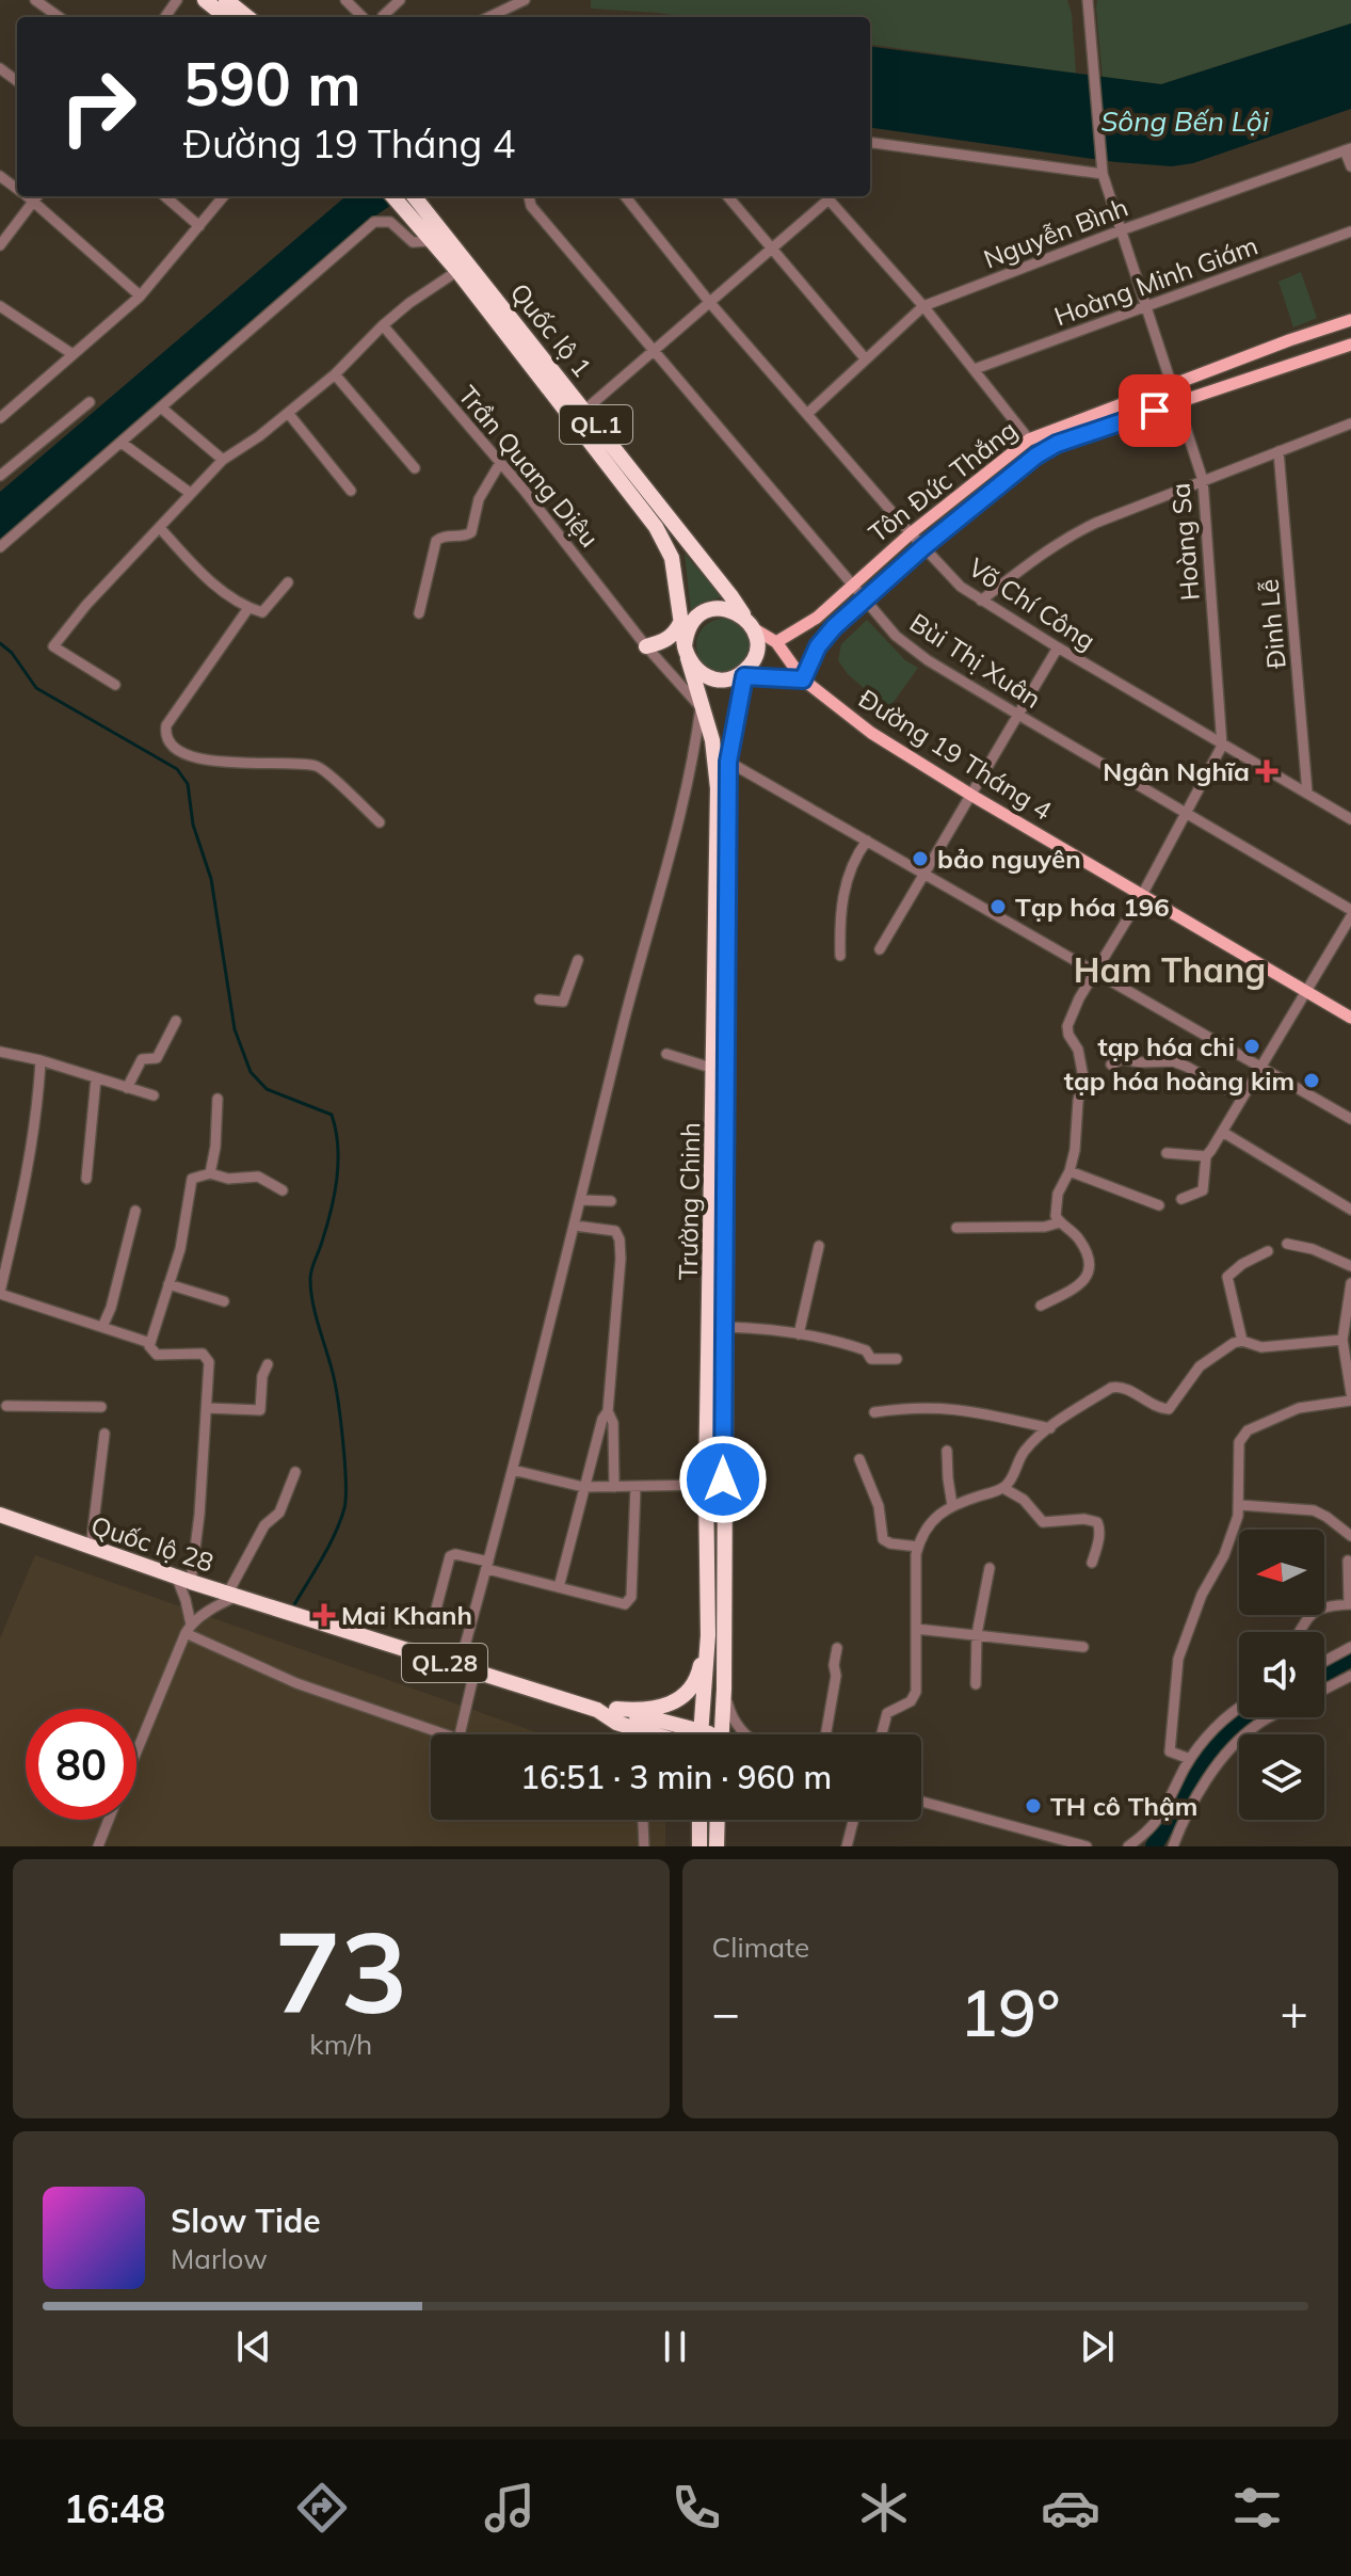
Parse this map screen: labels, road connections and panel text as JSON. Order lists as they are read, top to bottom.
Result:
{
  "streets": {
    "highway": [
      "Quốc lộ 1",
      "QL.1",
      "Trường Chinh",
      "Quốc lộ 28",
      "QL.28"
    ],
    "main road": ["Tôn Đức Thắng", "Đường 19 Tháng 4"],
    "street": [
      "Nguyễn Bình",
      "Hoàng Minh Giám",
      "Trần Quang Diệu",
      "Hoàng Sa",
      "Võ Chí Công",
      "Đinh Lễ",
      "Bùi Thị Xuân"
    ]
  },
  "crossings": [
    ["Nguyễn Bình", "Hoàng Sa"],
    ["Nguyễn Bình", "Võ Chí Công"],
    ["Hoàng Minh Giám", "Hoàng Sa"],
    ["Quốc lộ 1", "QL.1"],
    ["Quốc lộ 1", "Đường 19 Tháng 4"],
    ["Quốc lộ 1", "Trường Chinh"],
    ["Trần Quang Diệu", "Trường Chinh"],
    ["Tôn Đức Thắng", "Hoàng Sa"],
    ["Tôn Đức Thắng", "Võ Chí Công"],
    ["Tôn Đức Thắng", "Bùi Thị Xuân"],
    ["Tôn Đức Thắng", "Đường 19 Tháng 4"],
    ["Hoàng Sa", "Võ Chí Công"],
    ["Võ Chí Công", "Đinh Lễ"],
    ["Đường 19 Tháng 4", "Trường Chinh"],
    ["Trường Chinh", "QL.28"],
    ["Quốc lộ 28", "QL.28"]
  ],
  "districts": ["Ham Thang"],
  "water": ["Sông Bến Lội"],
  "places": {
    "health": ["Ngân Nghĩa", "Mai Khanh"],
    "other": [
      "bảo nguyên",
      "Tạp hóa 196",
      "tạp hóa chi",
      "tạp hóa hoàng kim",
      "TH cô Thậm"
    ]
  },
  "north": "left",
  "page": {
    "turn": ["590 m", "Đường 19 Tháng 4"],
    "limit": "80",
    "trip": "16:51 · 3 min · 960 m",
    "tile": [
      ["73", "km/h"],
      "Climate"
    ],
    "heat": ["−", "19°", "+"],
    "song": ["Slow Tide", "Marlow"],
    "tabs": "16:48"
  }
}
